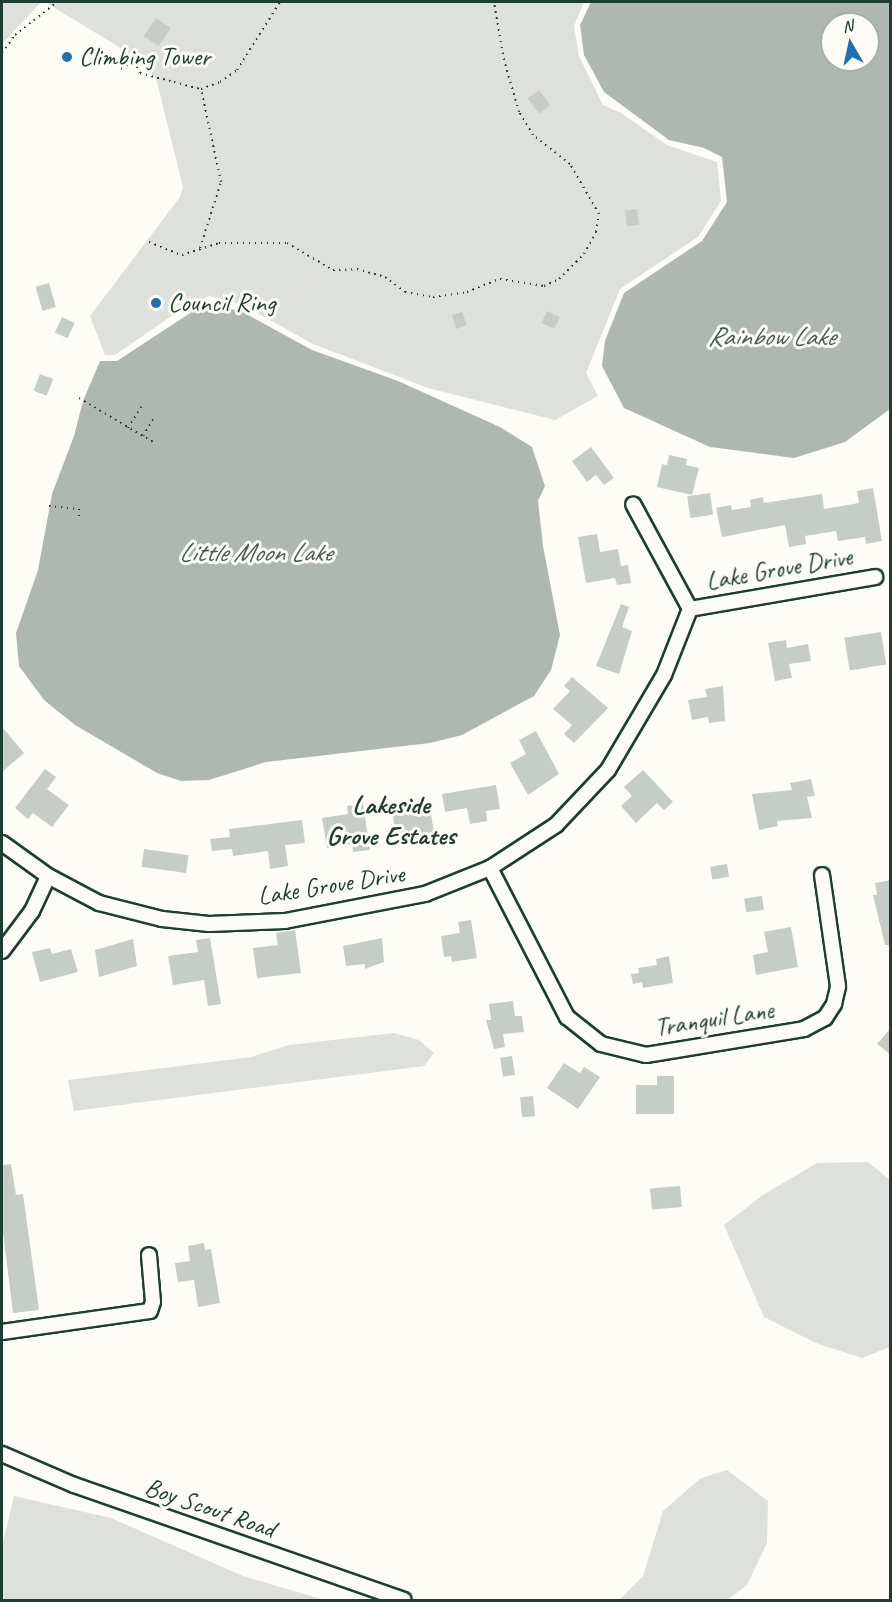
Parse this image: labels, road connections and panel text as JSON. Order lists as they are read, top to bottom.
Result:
{
  "streets": {
    "street": ["Lake Grove Drive", "Tranquil Lane", "Boy Scout Road"]
  },
  "crossings": [
    ["Lake Grove Drive", "Tranquil Lane"]
  ],
  "districts": ["Lakeside Grove Estates"],
  "water": ["Rainbow Lake", "Little Moon Lake"],
  "places": ["Climbing Tower", "Council Ring"],
  "north": "top"
}
